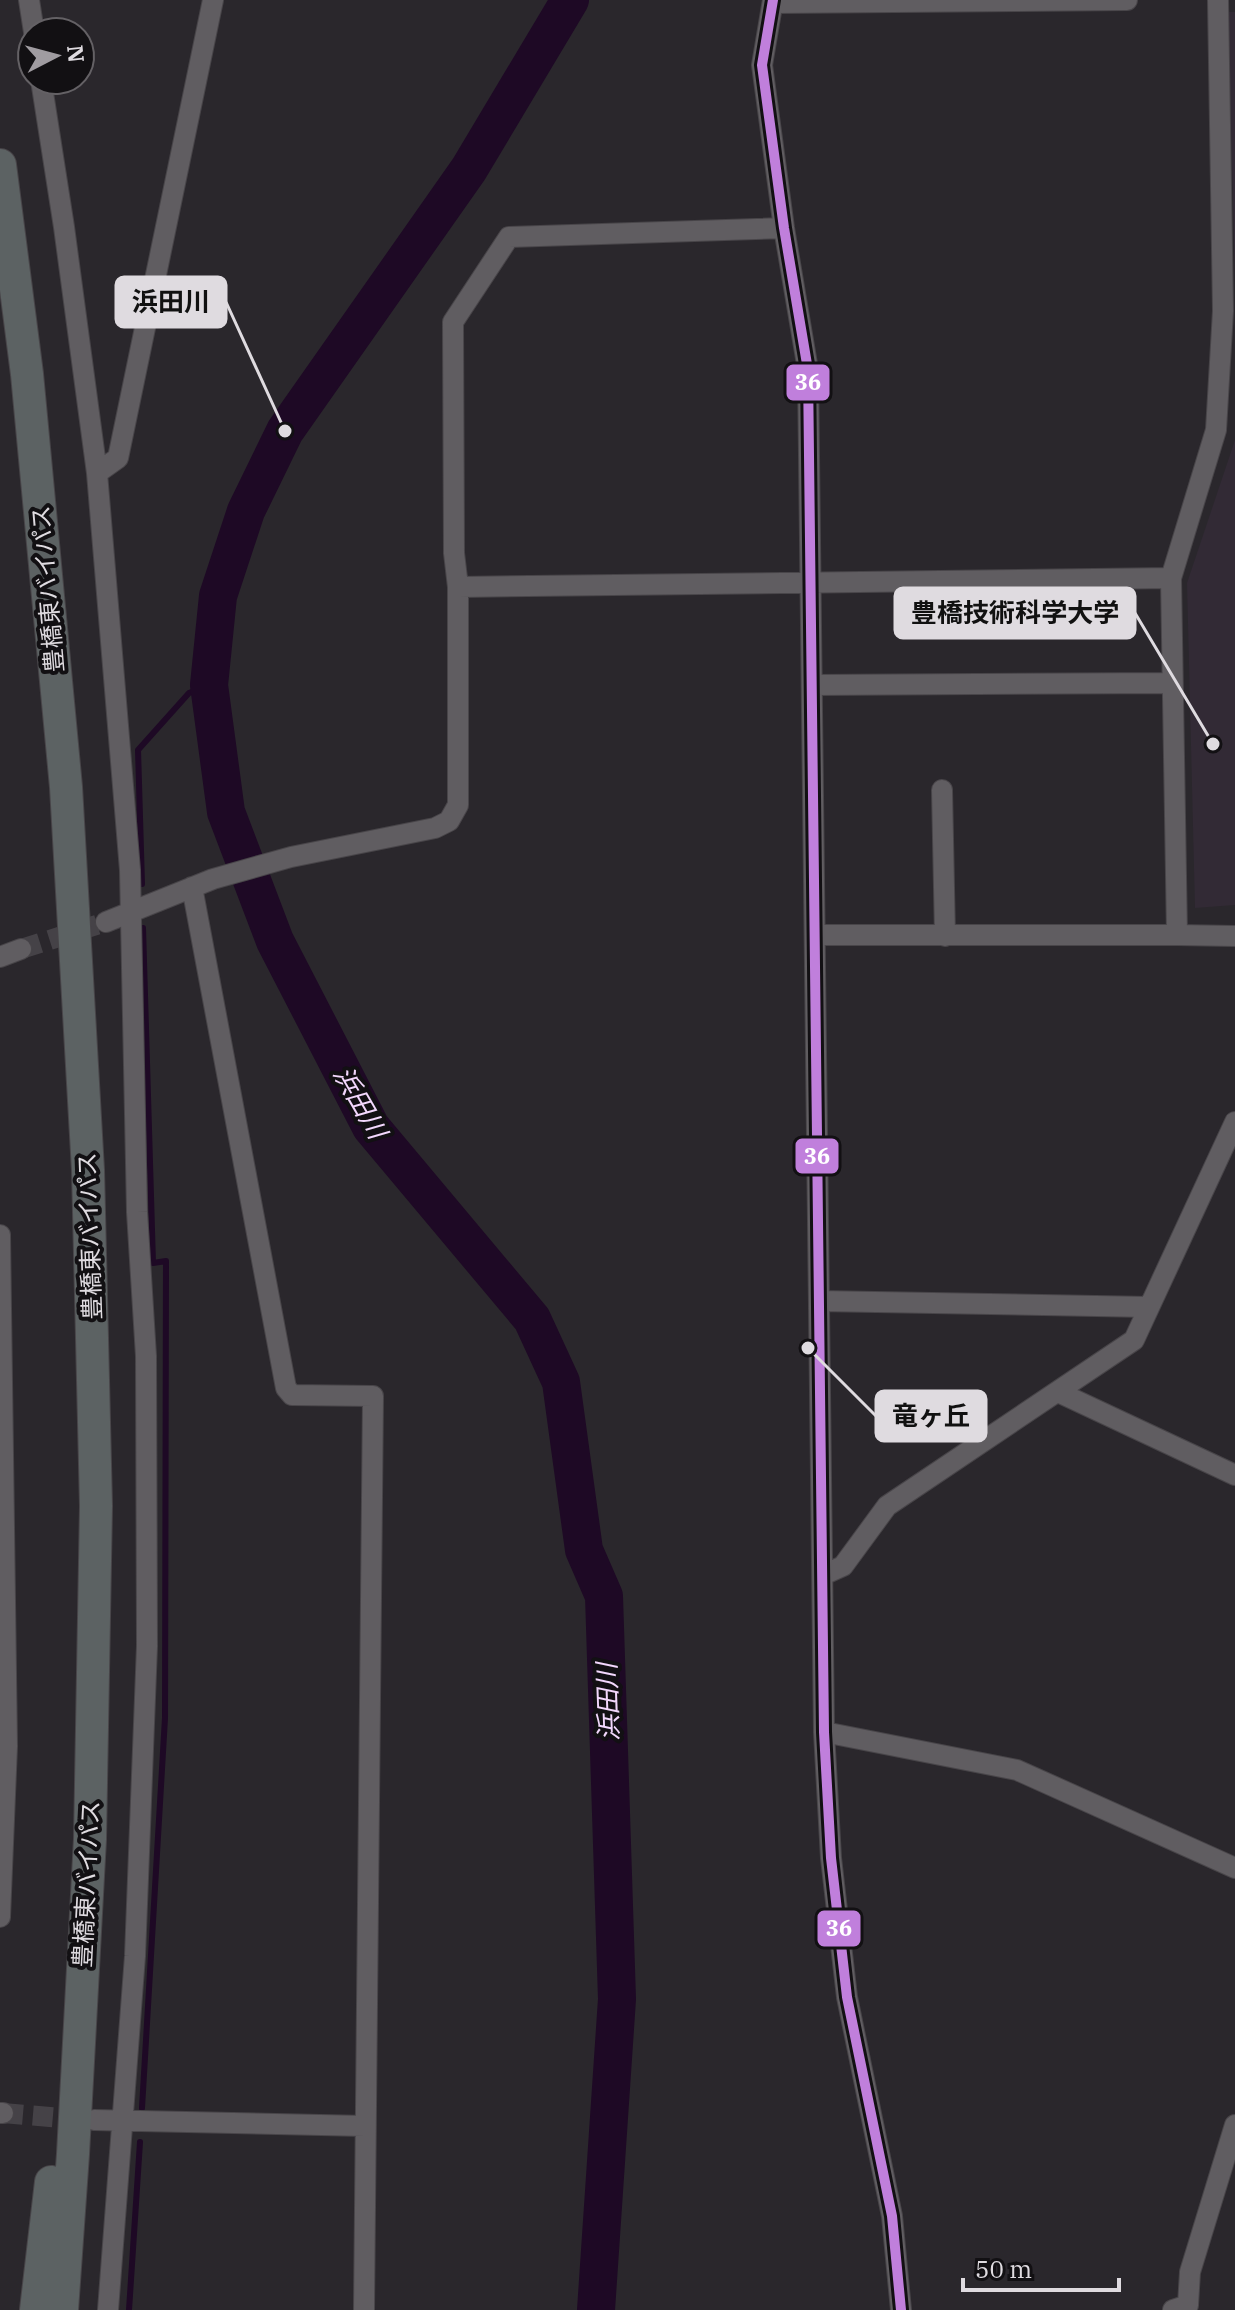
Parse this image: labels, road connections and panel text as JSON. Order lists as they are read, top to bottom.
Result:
{
  "streets": {
    "highway": ["豊橋東バイパス"]
  },
  "water": ["浜田川"],
  "places": ["浜田川", "豊橋技術科学大学", "竜ヶ丘"],
  "lines": ["transit line 36"],
  "scale_bar": "50 m",
  "north": "right"
}
